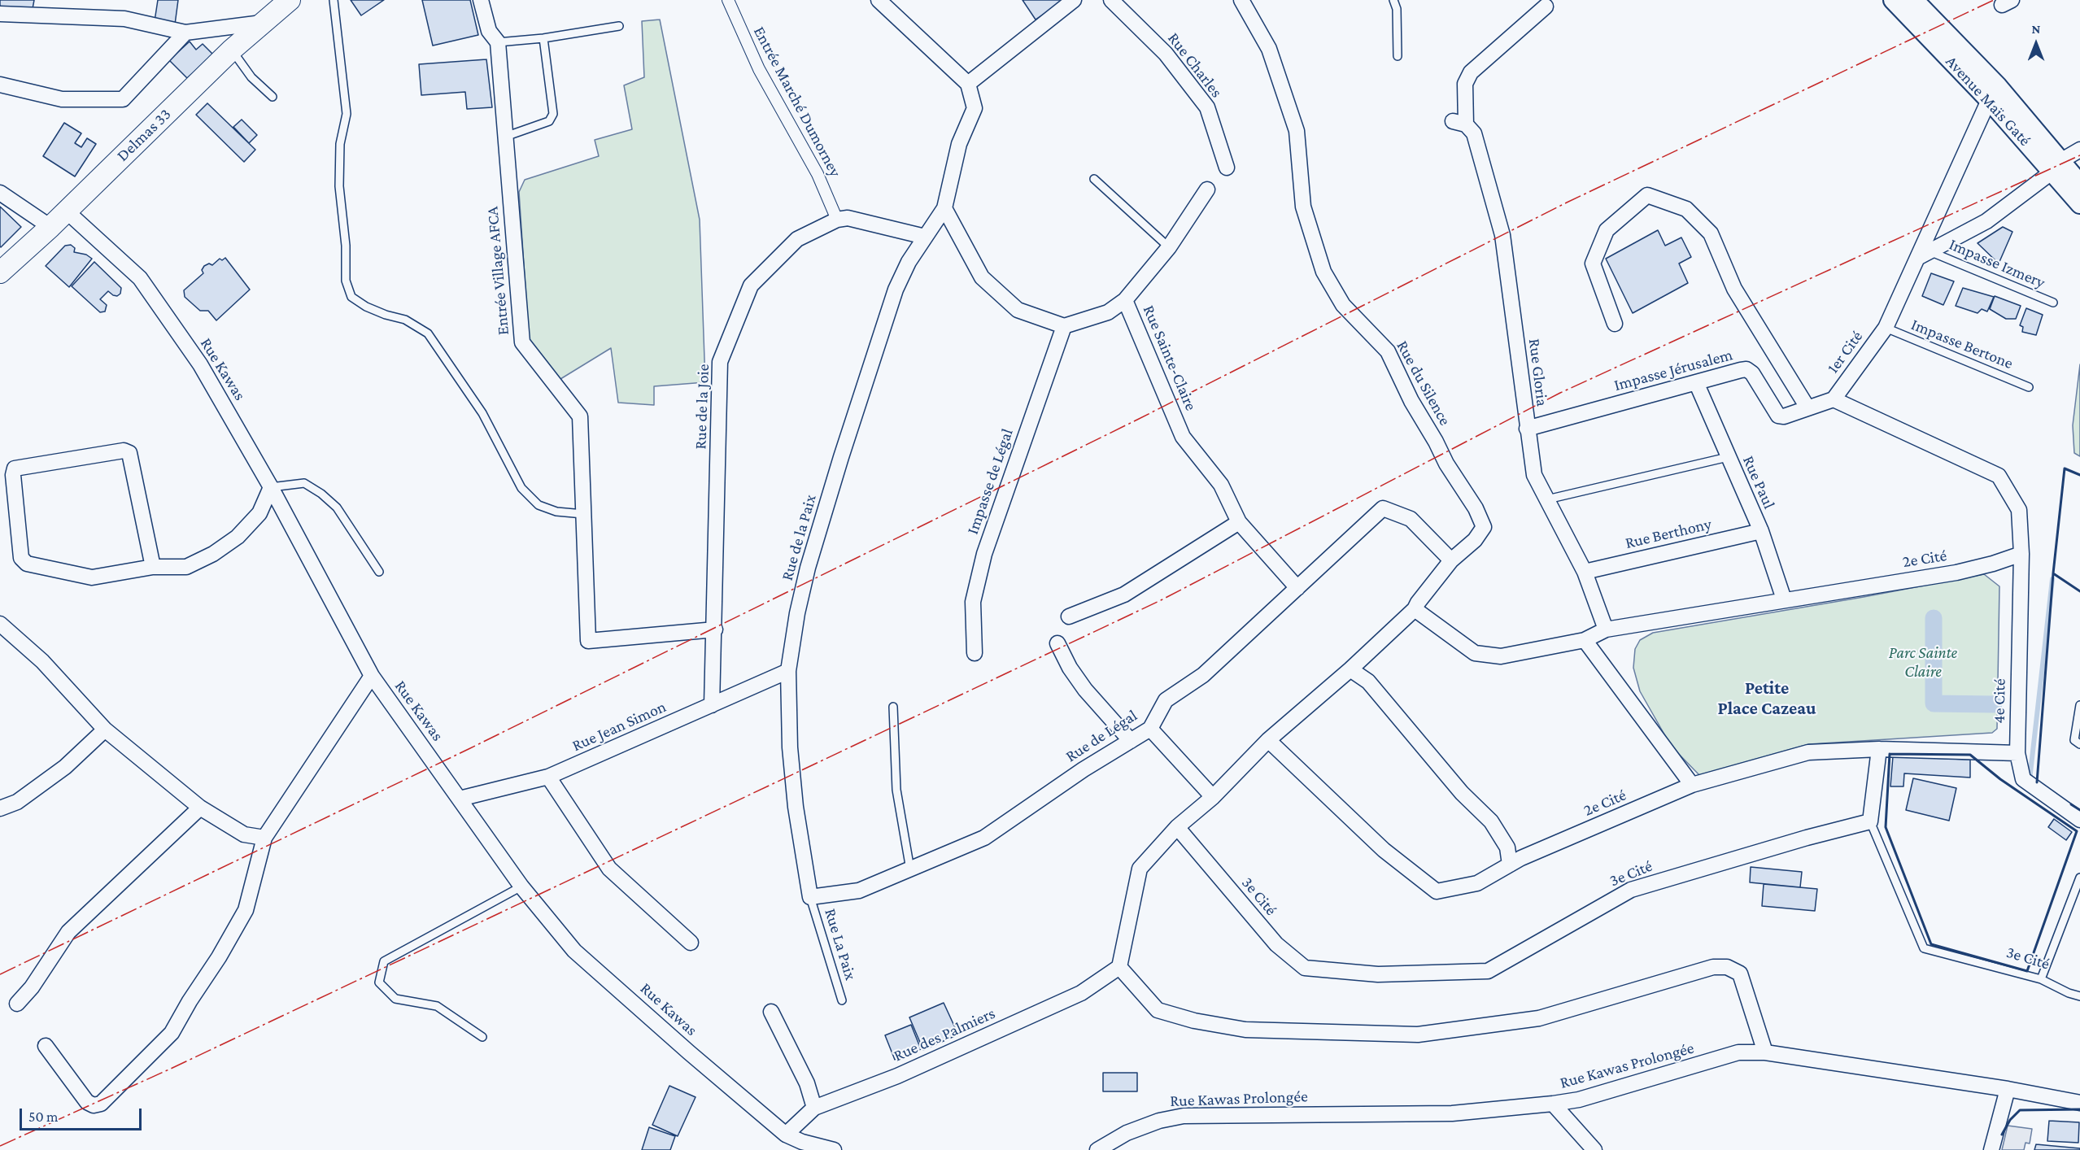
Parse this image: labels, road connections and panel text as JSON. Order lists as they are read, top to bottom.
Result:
{
  "streets": {
    "main road": ["Delmas 33"],
    "street": [
      "Rue Charles",
      "Avenue Maïs Gaté",
      "Entrée Marché Dumorney",
      "Entrée Village AFCA",
      "1er Cité",
      "Rue Sainte-Claire",
      "Rue Kawas",
      "Impasse Jérusalem",
      "Rue Gloria",
      "Rue du Silence",
      "Rue de la Joie",
      "Impasse de Légal",
      "Rue Paul",
      "Rue Berthony",
      "Rue de la Paix",
      "2e Cité",
      "4e Cité",
      "Rue Jean Simon",
      "Rue de Légal",
      "3e Cité",
      "Rue des Palmiers",
      "Rue Kawas Prolongée"
    ],
    "lane": ["Impasse Izmery", "Impasse Bertone", "Rue La Paix"]
  },
  "crossings": [
    ["Avenue Maïs Gaté", "1er Cité"],
    ["Entrée Marché Dumorney", "Rue de la Joie"],
    ["Delmas 33", "Rue Kawas"],
    ["Impasse Izmery", "1er Cité"],
    ["Entrée Village AFCA", "Rue de la Joie"],
    ["Impasse Bertone", "1er Cité"],
    ["1er Cité", "Impasse Jérusalem"],
    ["1er Cité", "2e Cité"],
    ["1er Cité", "4e Cité"],
    ["Rue Sainte-Claire", "Impasse de Légal"],
    ["Rue Sainte-Claire", "Rue de Légal"],
    ["Rue Kawas", "Rue Jean Simon"],
    ["Rue Kawas", "Rue des Palmiers"],
    ["Impasse Jérusalem", "Rue Gloria"],
    ["Impasse Jérusalem", "Rue Paul"],
    ["Rue Gloria", "Rue Berthony"],
    ["Rue Gloria", "2e Cité"],
    ["Rue du Silence", "Rue de Légal"],
    ["Rue de la Joie", "Rue de la Paix"],
    ["Rue de la Joie", "Rue Jean Simon"],
    ["Rue Paul", "Rue Berthony"],
    ["Rue Paul", "2e Cité"],
    ["Rue de la Paix", "Rue Jean Simon"],
    ["Rue de la Paix", "Rue de Légal"],
    ["Rue de la Paix", "Rue La Paix"],
    ["2e Cité", "4e Cité"],
    ["Rue de Légal", "Rue La Paix"]
  ],
  "districts": ["Petite Place Cazeau"],
  "parks": ["Parc Sainte Claire"],
  "scale_bar": "50 m",
  "north": "top"
}
